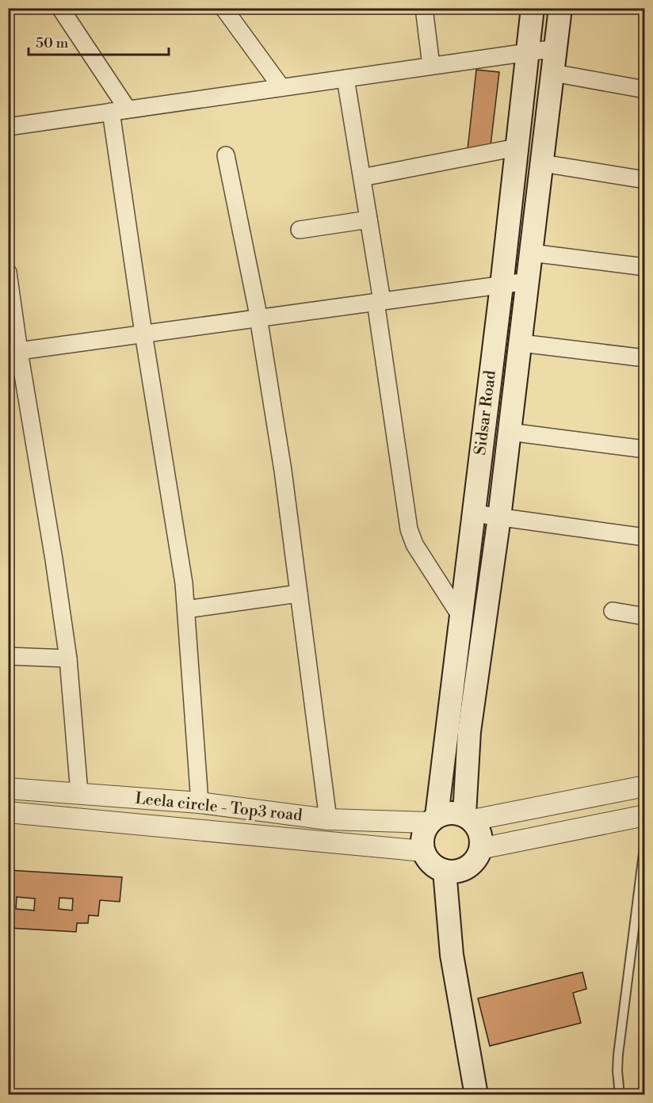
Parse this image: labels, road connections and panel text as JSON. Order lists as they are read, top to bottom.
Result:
{
  "streets": {
    "main road": ["Sidsar Road"],
    "street": ["Leela circle - Top3 road"]
  },
  "crossings": [
    ["Sidsar Road", "Leela circle - Top3 road"]
  ],
  "scale_bar": "50 m"
}
